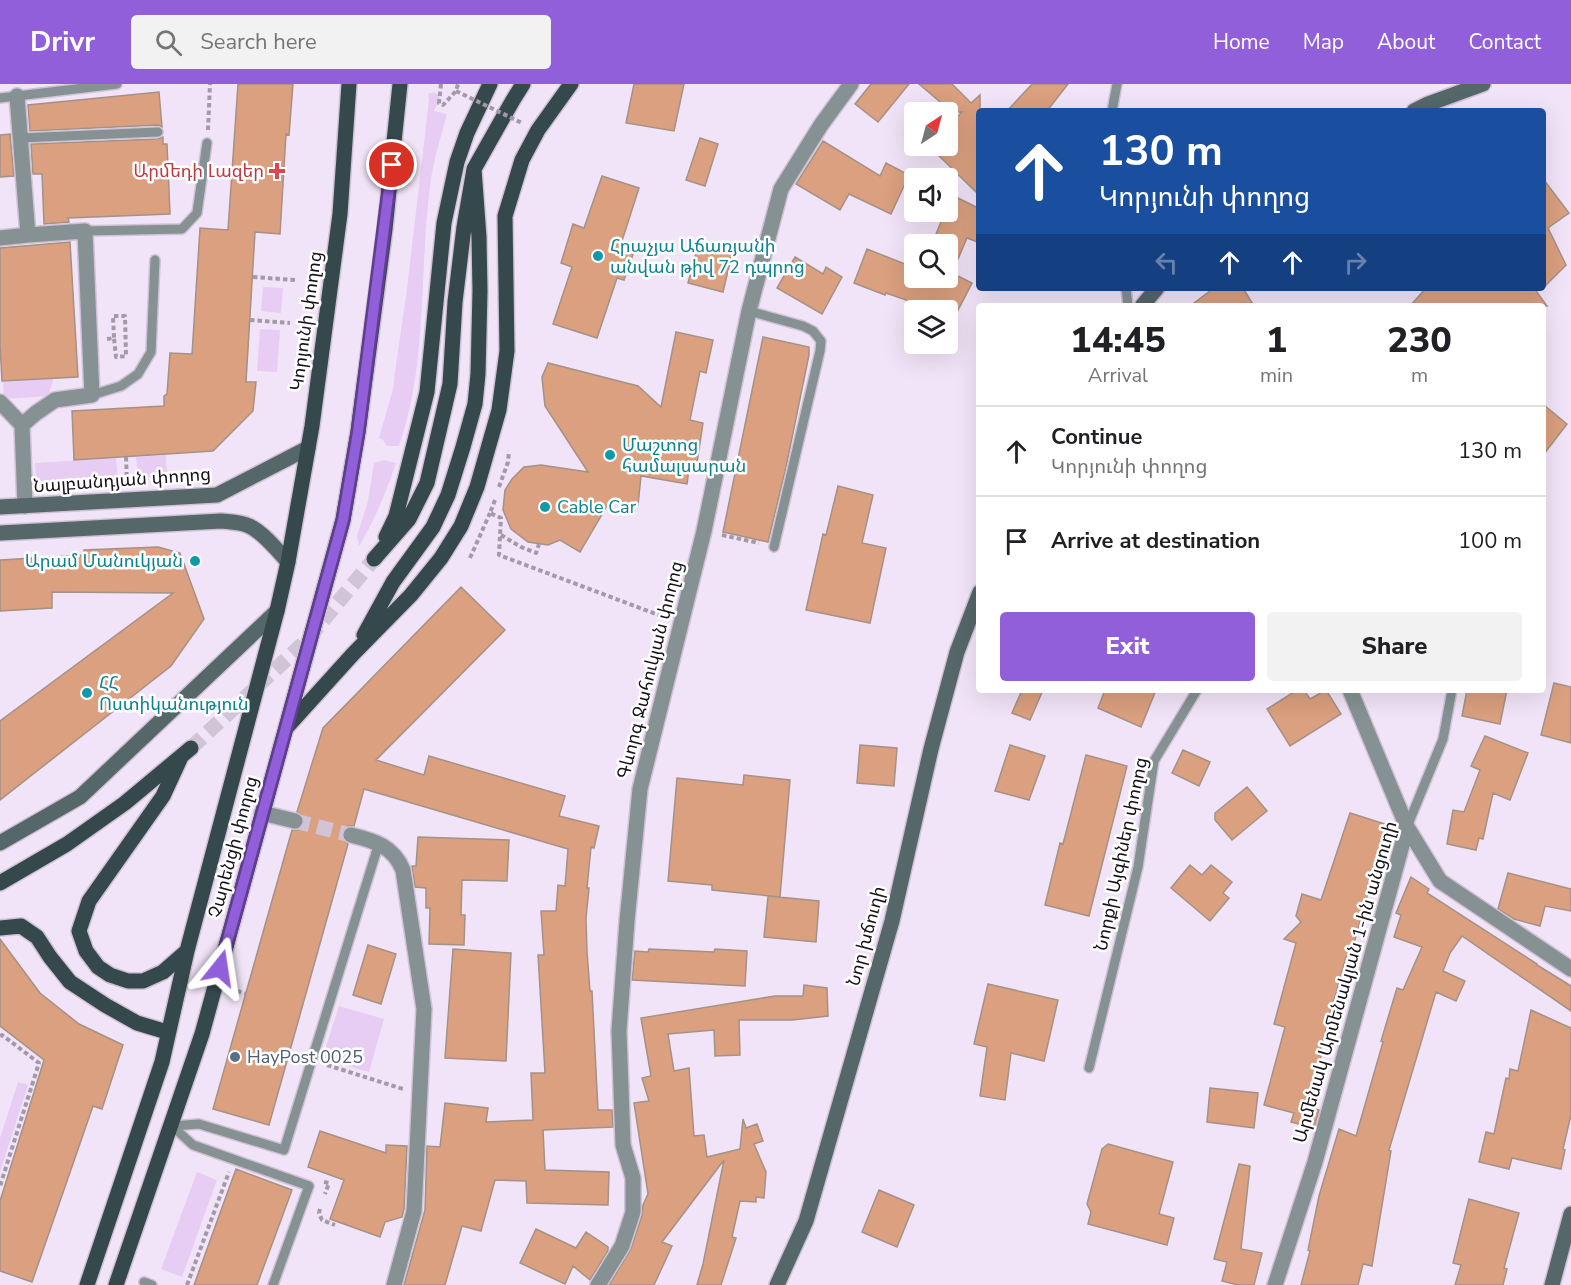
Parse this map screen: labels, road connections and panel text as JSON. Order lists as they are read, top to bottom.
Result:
{
  "streets": {
    "main road": [
      "Կորյունի փողոց",
      "Նալբանդյան փողոց",
      "Չարենցի փողոց",
      "Նոր խճուղի"
    ],
    "street": ["Գևորգ Ջահուկյան փողոց", "Արմենակ Արմենակյան 1-ին անցուղի"],
    "lane": ["Նորքի Այգիներ փողոց"]
  },
  "crossings": [
    ["Կորյունի փողոց", "Նալբանդյան փողոց"],
    ["Կորյունի փողոց", "Չարենցի փողոց"]
  ],
  "places": {
    "health": ["Արմեդի Լազեր"],
    "other": [
      "Հրաչյա Աճառյանի անվան թիվ 72 դպրոց",
      "Մաշտոց համալսարան",
      "Cable Car",
      "Արամ Մանուկյան",
      "ՀՀ Ոստիկանություն",
      "HayPost 0025"
    ]
  },
  "north": "top right",
  "page": {
    "header": "Drivr",
    "search": "Search here",
    "nav": [
      "Home",
      "Map",
      "About",
      "Contact"
    ],
    "turn": ["130 m", "Կորյունի փողոց"],
    "eta": [
      "14:45",
      "Arrival",
      "1",
      "min",
      "230",
      "m"
    ],
    "list": [
      {
        "name": "Continue",
        "note": "Կորյունի փողոց",
        "value": "130 m"
      },
      {
        "name": "Arrive at destination",
        "value": "100 m"
      }
    ],
    "buttons": ["Exit", "Share"]
  }
}
